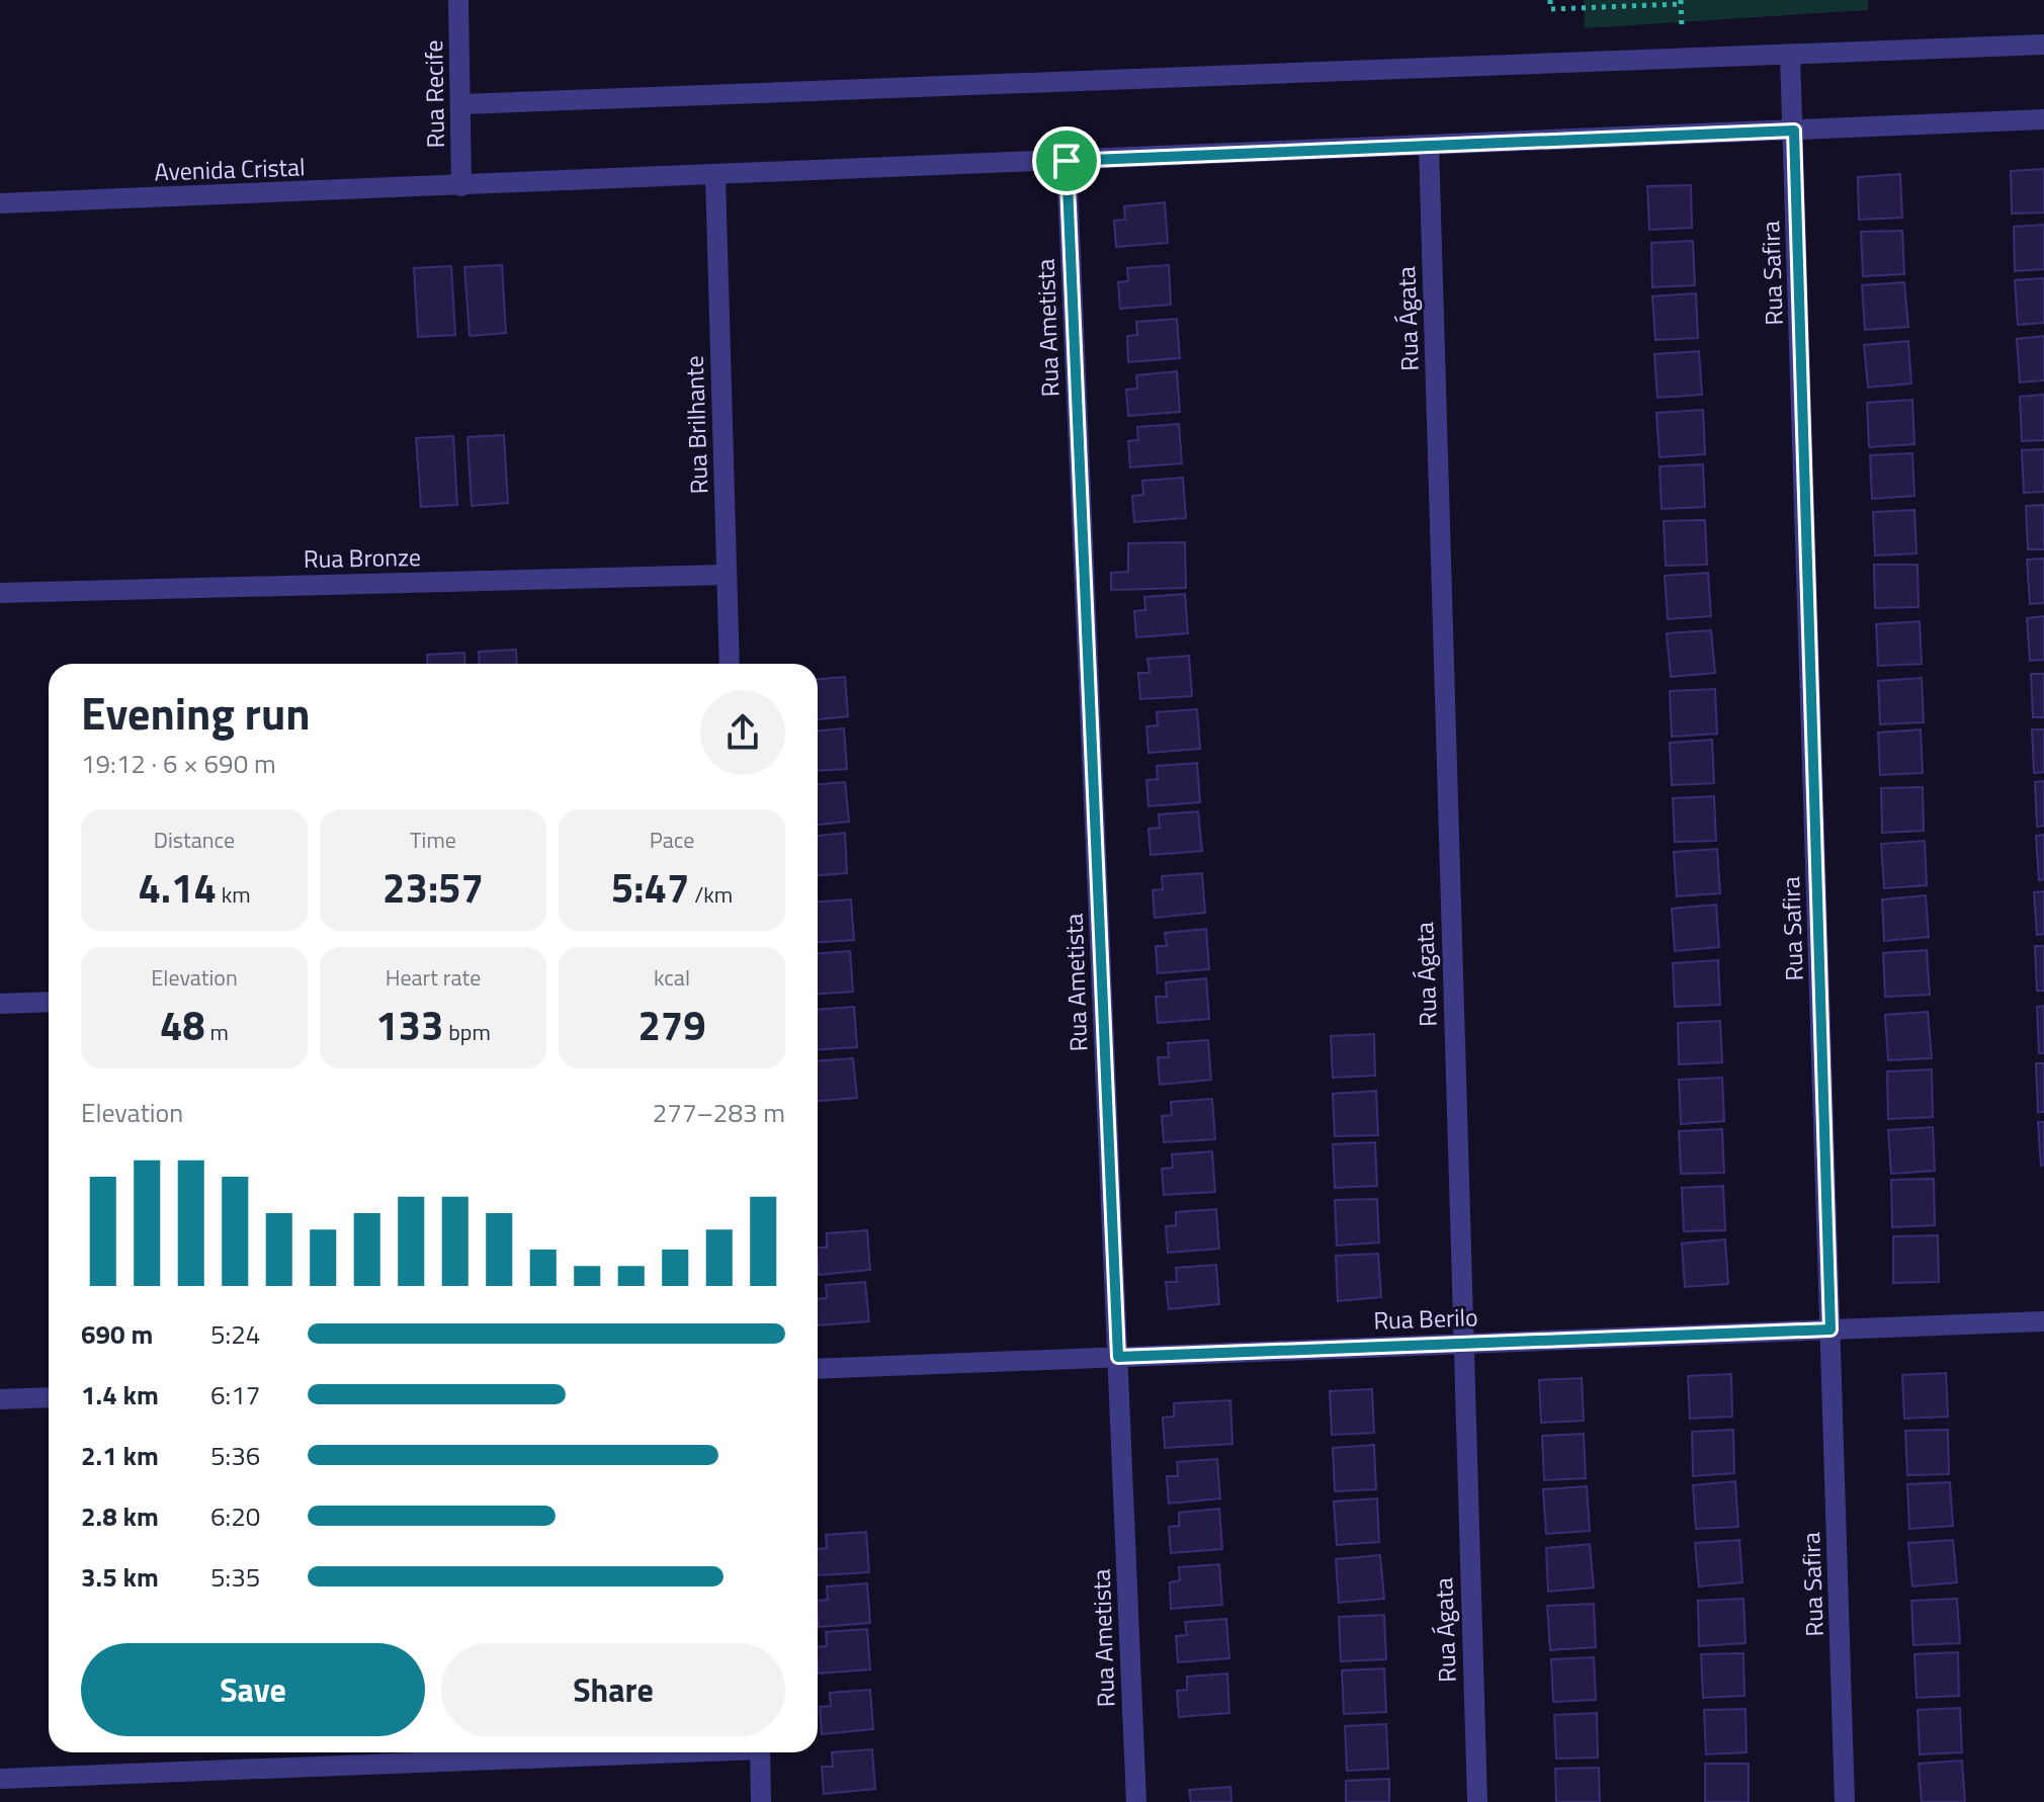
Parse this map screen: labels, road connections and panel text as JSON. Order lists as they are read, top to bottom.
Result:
{
  "streets": {
    "street": [
      "Rua Recife",
      "Avenida Cristal",
      "Rua Safira",
      "Rua Ágata",
      "Rua Ametista",
      "Rua Brilhante",
      "Rua Bronze",
      "Rua Berilo"
    ]
  },
  "crossings": [
    ["Rua Recife", "Avenida Cristal"],
    ["Avenida Cristal", "Rua Safira"],
    ["Avenida Cristal", "Rua Ágata"],
    ["Avenida Cristal", "Rua Ametista"],
    ["Avenida Cristal", "Rua Brilhante"],
    ["Rua Safira", "Rua Berilo"],
    ["Rua Ágata", "Rua Berilo"],
    ["Rua Ametista", "Rua Berilo"],
    ["Rua Brilhante", "Rua Bronze"]
  ],
  "page": {
    "heading": ["Evening run", "19:12 · 6 × 690 m"],
    "stats": [
      ["Distance", "4.14 km"],
      ["Time", "23:57"],
      ["Pace", "5:47 /km"],
      ["Elevation", "48 m"],
      ["Heart rate", "133 bpm"],
      ["kcal", "279"]
    ],
    "chart": ["Elevation", "277–283 m"],
    "list": [
      {
        "name": "690 m",
        "note": "5:24"
      },
      {
        "name": "1.4 km",
        "note": "6:17"
      },
      {
        "name": "2.1 km",
        "note": "5:36"
      },
      {
        "name": "2.8 km",
        "note": "6:20"
      },
      {
        "name": "3.5 km",
        "note": "5:35"
      }
    ],
    "buttons": ["Save", "Share"]
  }
}
